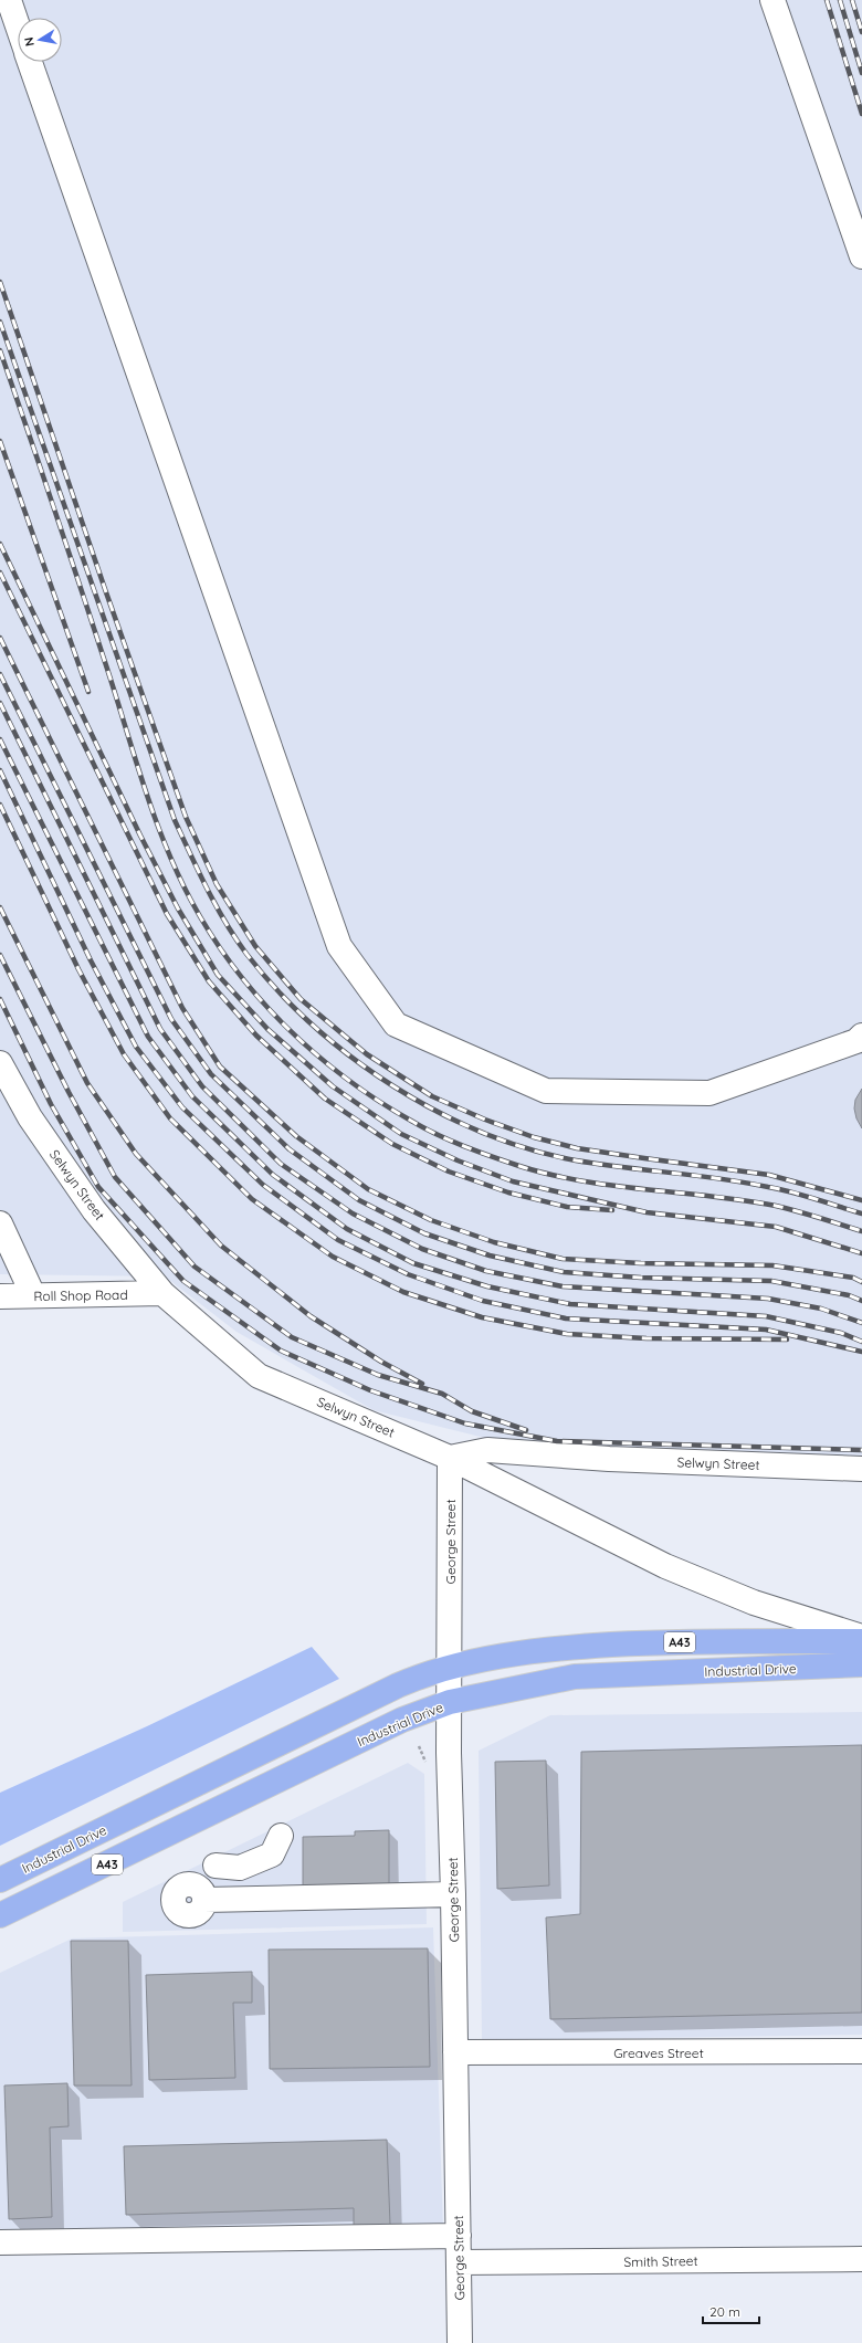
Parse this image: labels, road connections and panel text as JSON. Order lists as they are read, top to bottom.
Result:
{
  "streets": {
    "highway": ["A43", "Industrial Drive"],
    "street": [
      "Selwyn Street",
      "Roll Shop Road",
      "George Street",
      "Greaves Street",
      "Smith Street"
    ]
  },
  "crossings": [
    ["Selwyn Street", "Roll Shop Road"],
    ["Selwyn Street", "George Street"],
    ["George Street", "Industrial Drive"],
    ["George Street", "Greaves Street"],
    ["George Street", "Smith Street"]
  ],
  "scale_bar": "20 m",
  "north": "left"
}
